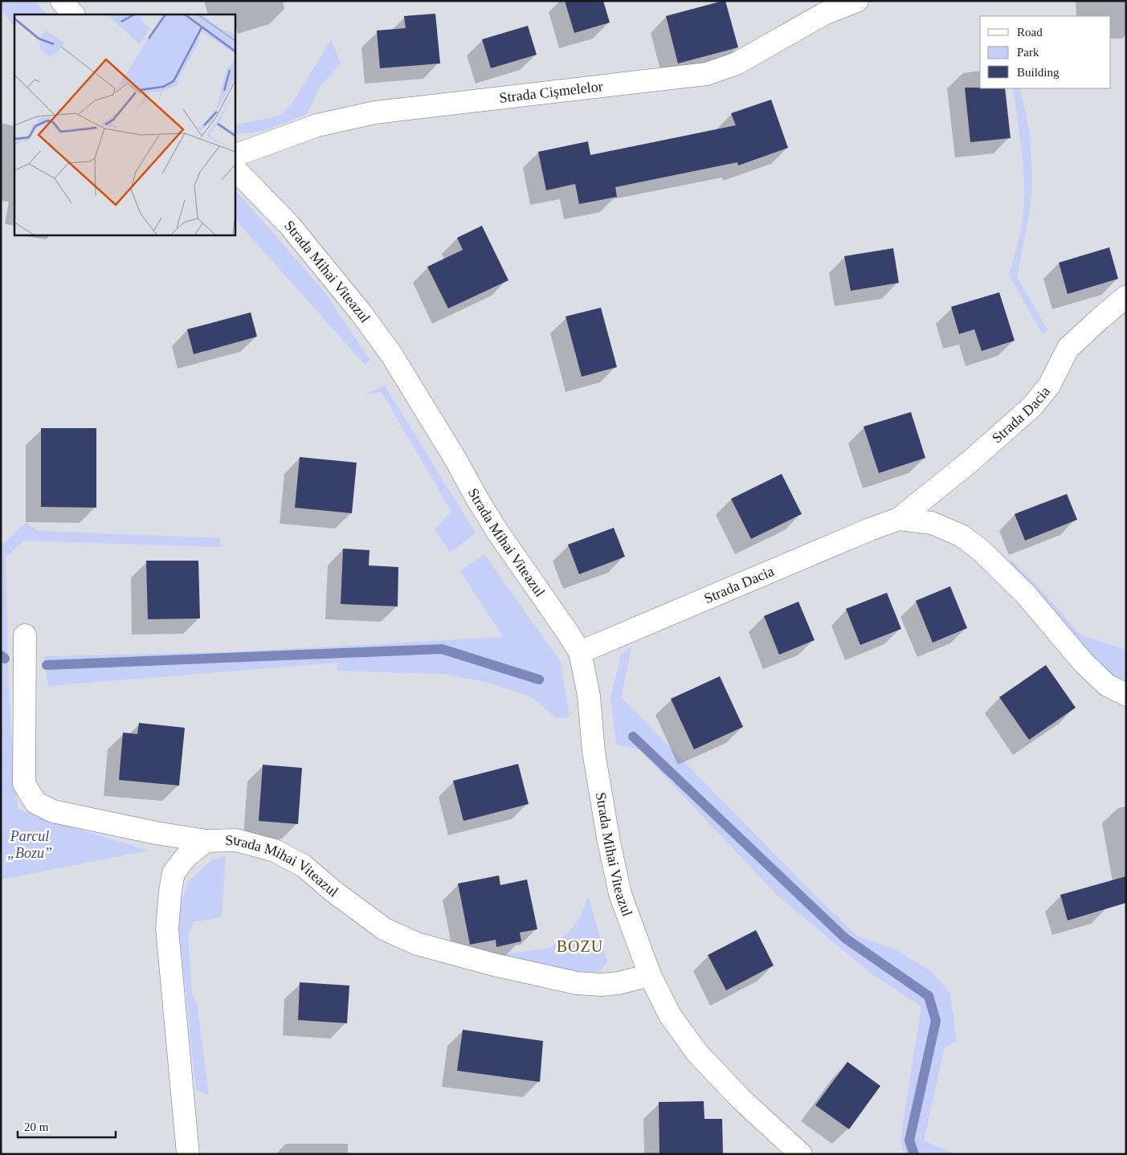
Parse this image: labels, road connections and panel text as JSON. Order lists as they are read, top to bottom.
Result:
{
  "streets": {
    "street": ["Strada Cișmelelor", "Strada Mihai Viteazul", "Strada Dacia"]
  },
  "crossings": [
    ["Strada Mihai Viteazul", "Strada Dacia"]
  ],
  "districts": ["BOZU"],
  "parks": ["Parcul „Bozu”"],
  "legend": ["Road", "Park", "Building"],
  "scale_bar": "20 m"
}
